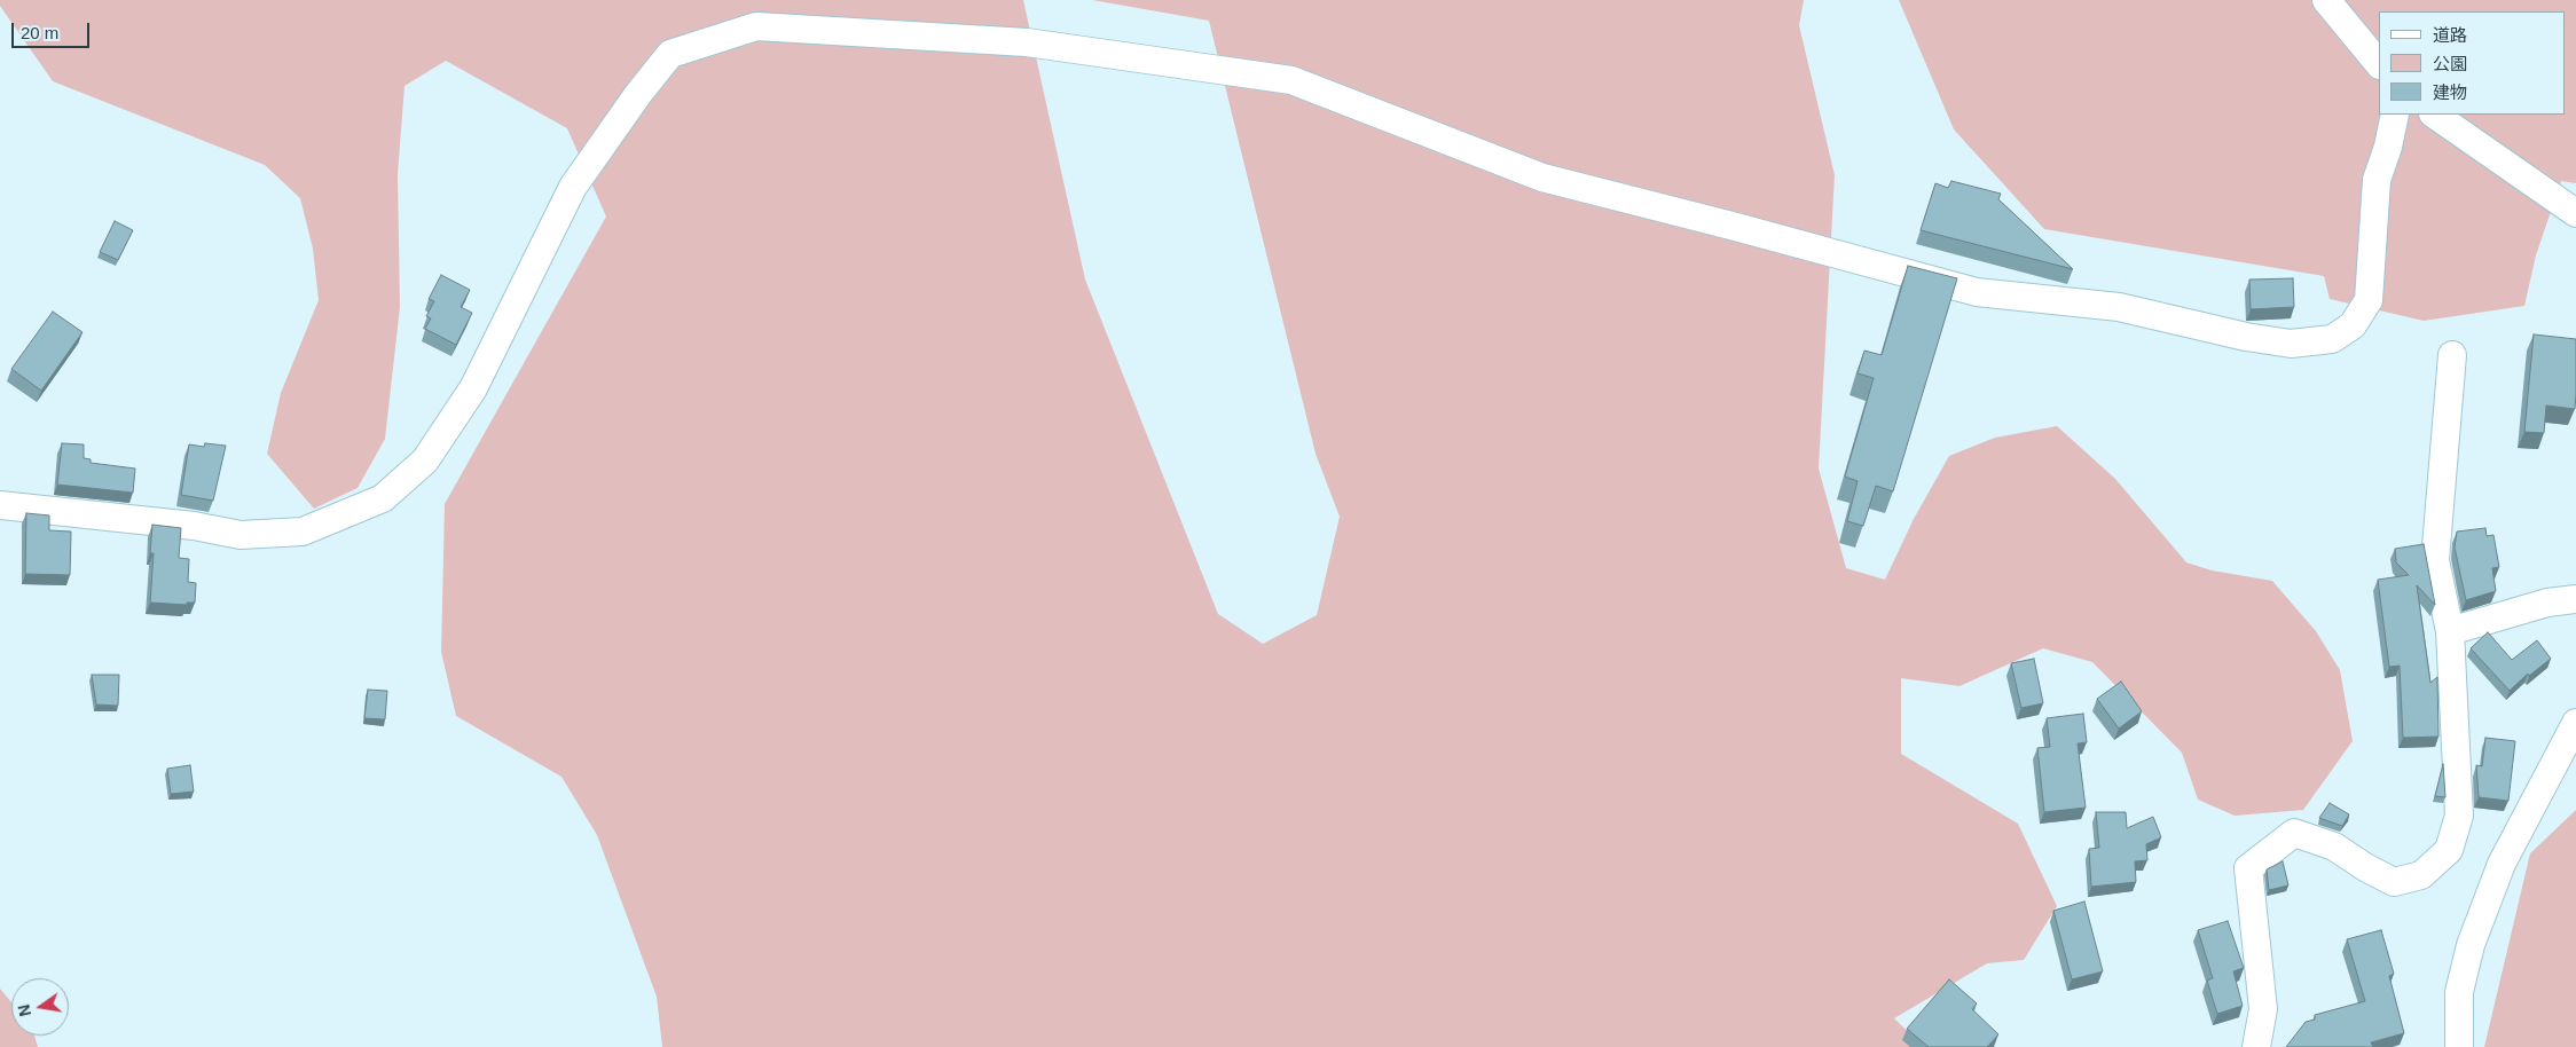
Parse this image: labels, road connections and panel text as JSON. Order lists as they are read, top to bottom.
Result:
{
  "legend": ["道路", "公園", "建物"],
  "scale_bar": "20 m",
  "north": "left"
}
